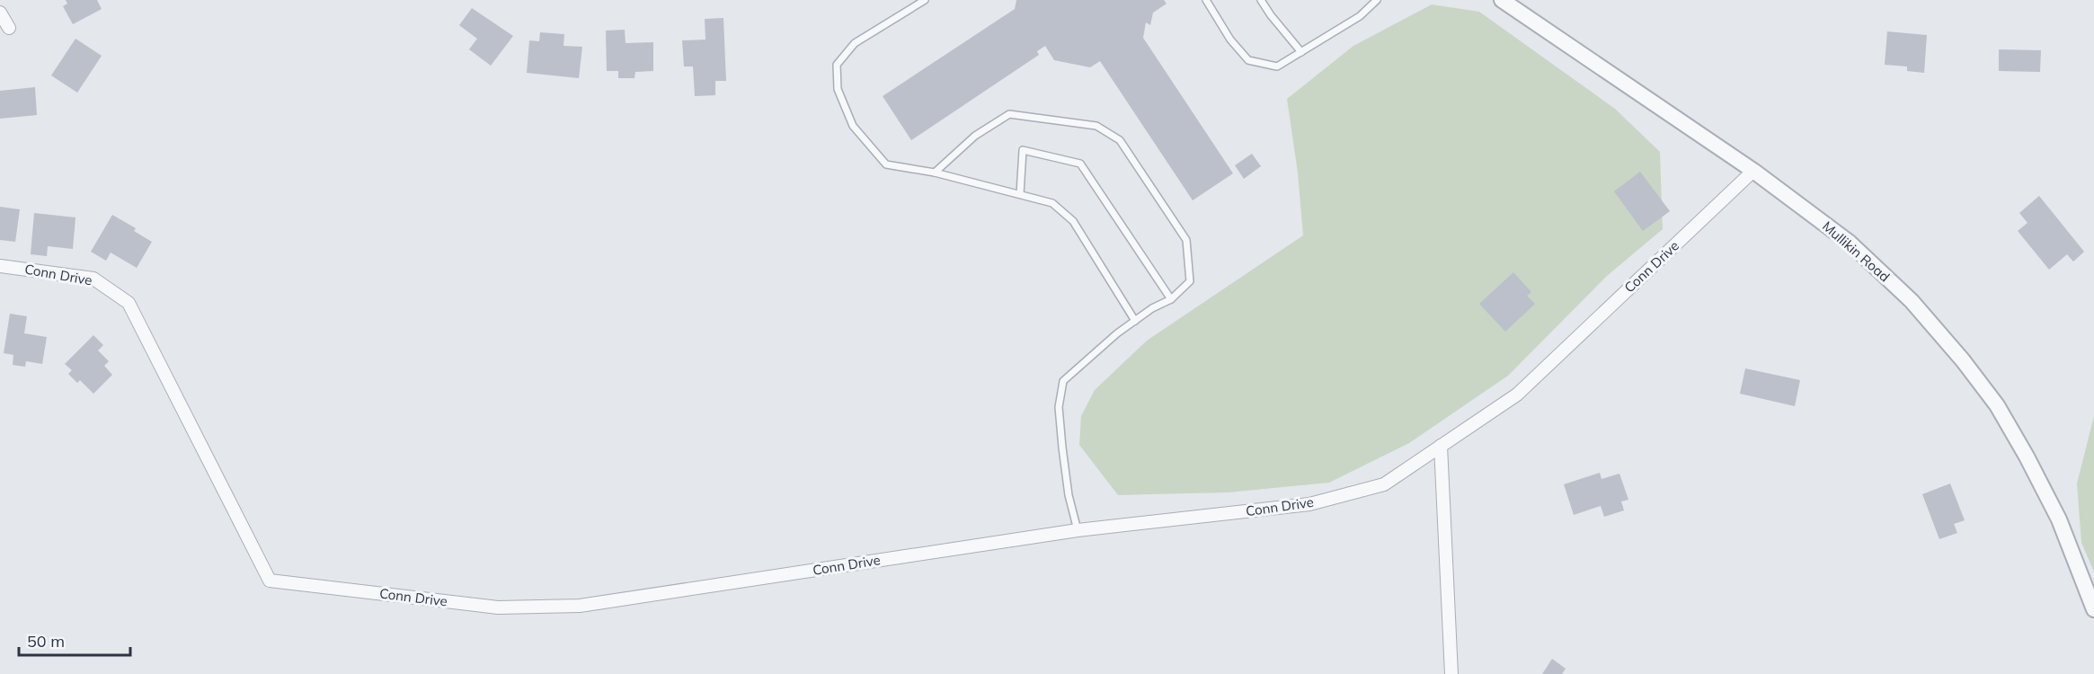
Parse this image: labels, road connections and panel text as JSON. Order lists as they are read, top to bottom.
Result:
{
  "streets": {
    "street": ["Mullikin Road", "Conn Drive"]
  },
  "crossings": [
    ["Mullikin Road", "Conn Drive"]
  ],
  "scale_bar": "50 m"
}
